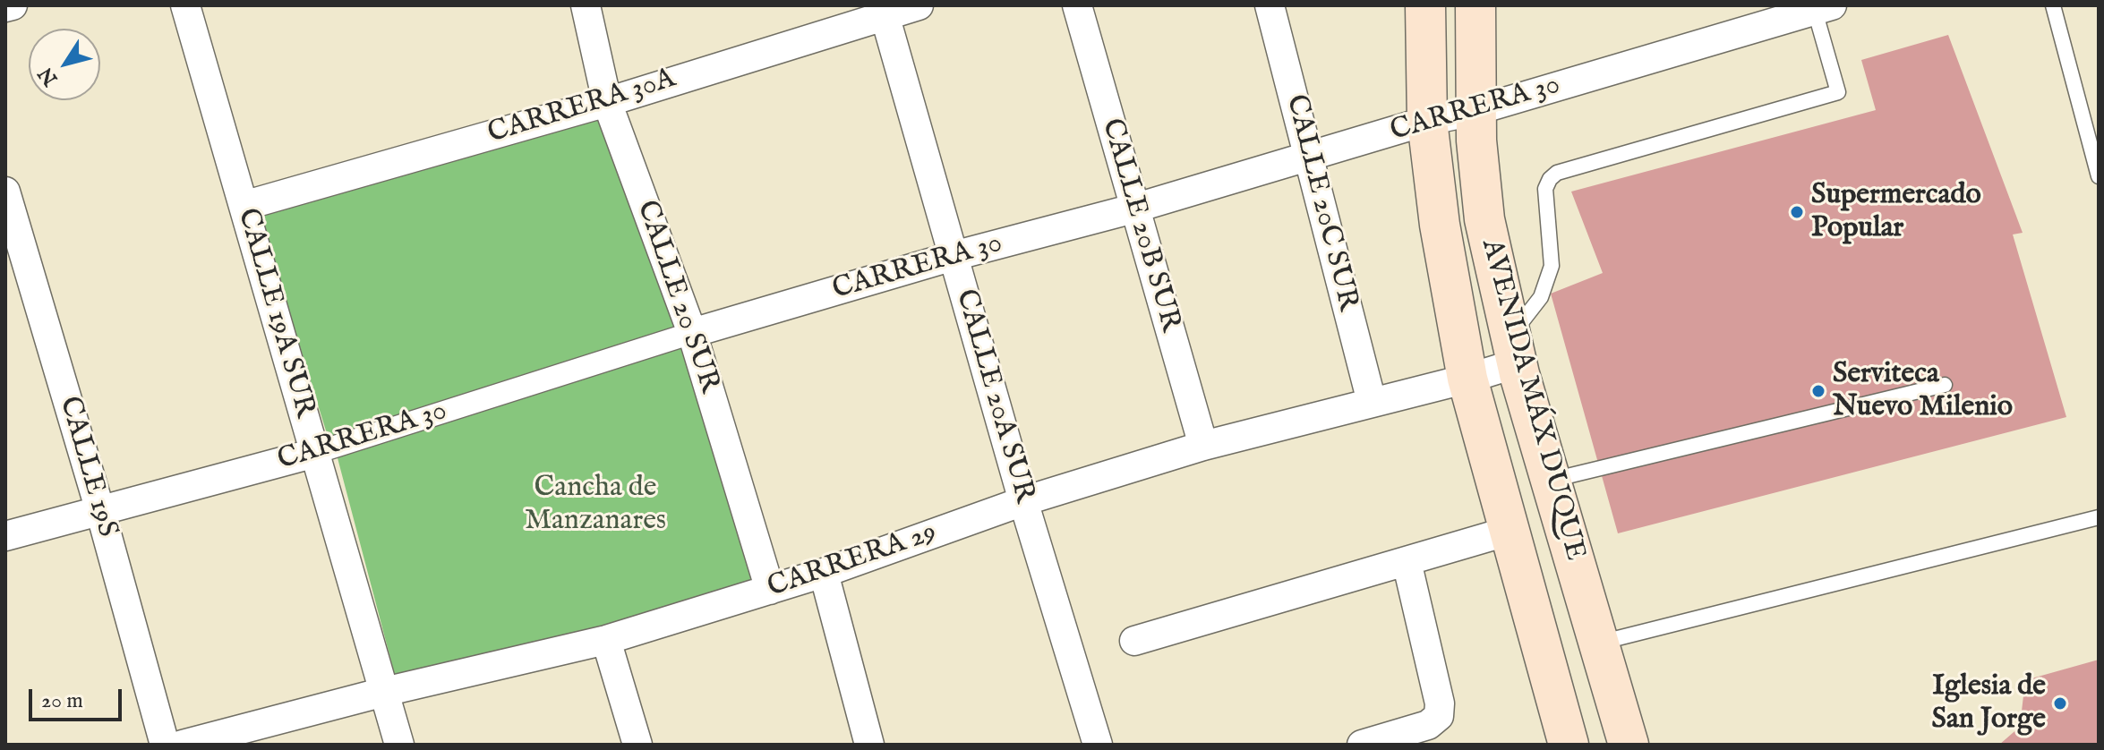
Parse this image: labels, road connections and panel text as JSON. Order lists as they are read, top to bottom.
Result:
{
  "streets": {
    "main road": ["AVENIDA MÁX DUQUE"],
    "street": [
      "CARRERA 30A",
      "CARRERA 30",
      "CALLE 20C SUR",
      "CALLE 20B SUR",
      "CALLE 20 SUR",
      "CALLE 19A SUR",
      "CALLE 20A SUR",
      "CALLE 19S",
      "CARRERA 29"
    ]
  },
  "crossings": [
    ["CARRERA 30A", "CALLE 20 SUR"],
    ["CARRERA 30A", "CALLE 19A SUR"],
    ["CARRERA 30A", "CALLE 20A SUR"],
    ["CARRERA 30", "CALLE 20C SUR"],
    ["CARRERA 30", "CALLE 20B SUR"],
    ["CARRERA 30", "CALLE 20 SUR"],
    ["CARRERA 30", "CALLE 19A SUR"],
    ["CARRERA 30", "CALLE 20A SUR"],
    ["CARRERA 30", "AVENIDA MÁX DUQUE"],
    ["CARRERA 30", "CALLE 19S"],
    ["CALLE 20C SUR", "CARRERA 29"],
    ["CALLE 20B SUR", "CARRERA 29"],
    ["CALLE 20 SUR", "CARRERA 29"],
    ["CALLE 19A SUR", "CARRERA 29"],
    ["CALLE 20A SUR", "CARRERA 29"],
    ["AVENIDA MÁX DUQUE", "CARRERA 29"]
  ],
  "parks": ["Cancha de Manzanares"],
  "places": ["Supermercado Popular", "Serviteca Nuevo Milenio", "Iglesia de San Jorge"],
  "scale_bar": "20 m",
  "north": "bottom left"
}
